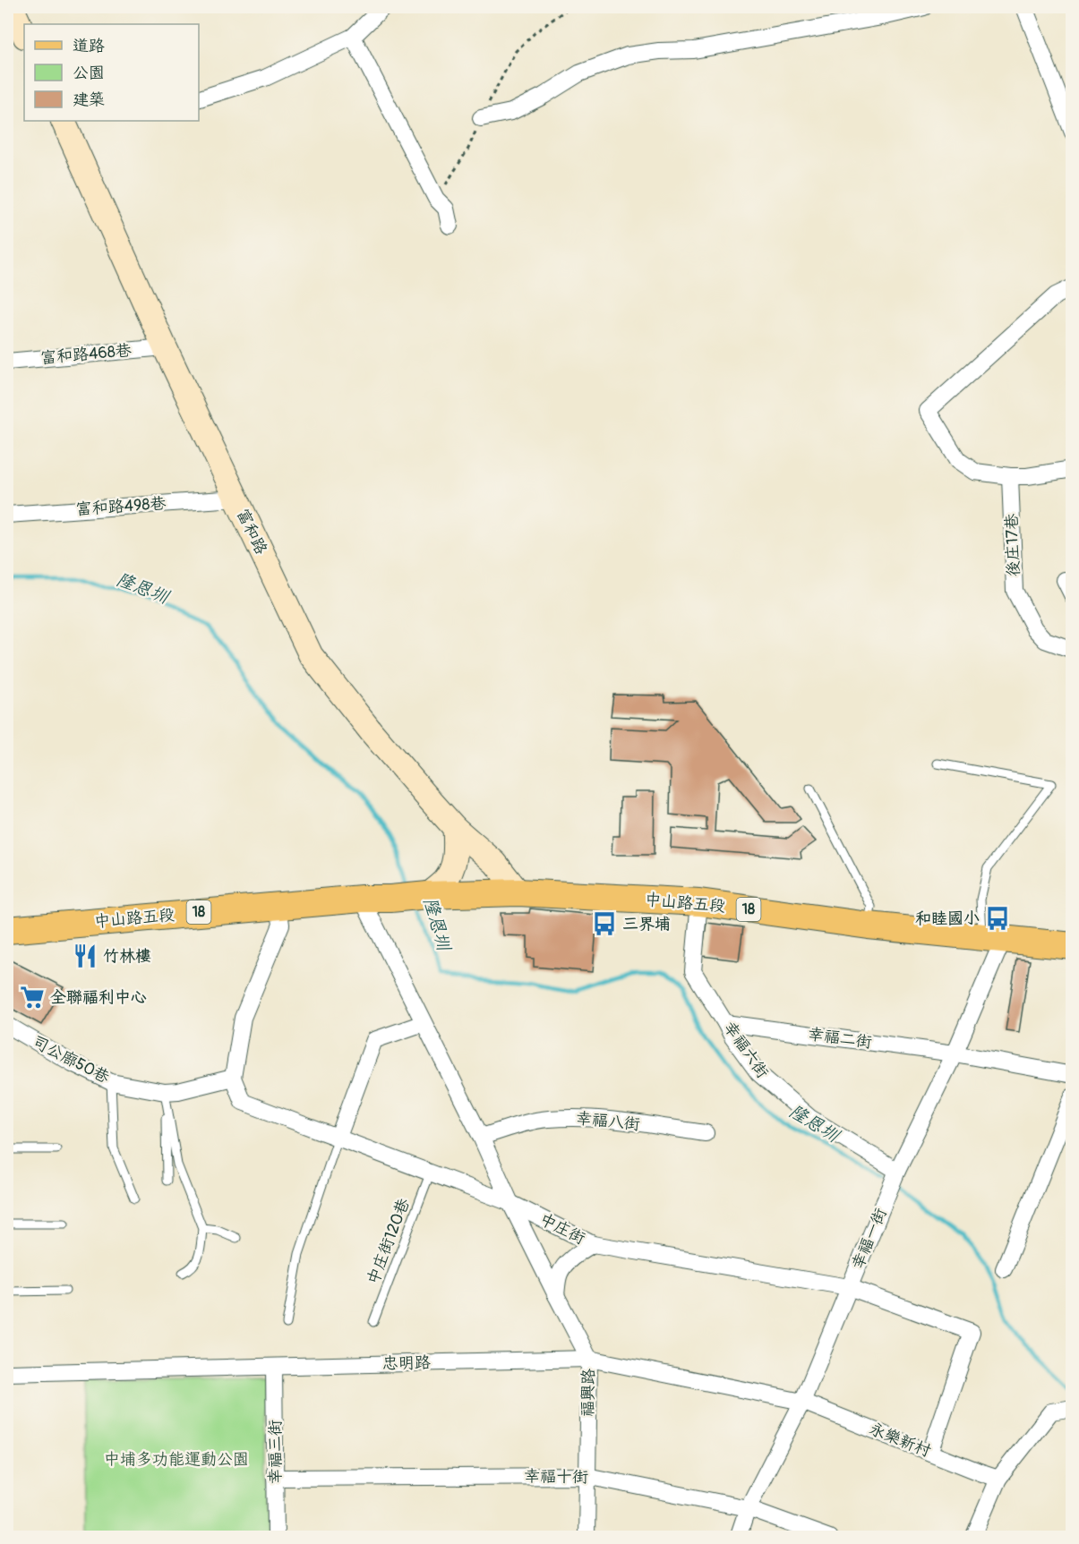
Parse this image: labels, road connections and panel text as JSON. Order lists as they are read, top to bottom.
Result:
{
  "streets": {
    "main road": ["中山路五段", "18"],
    "street": [
      "富和路468巷",
      "富和路498巷",
      "富和路",
      "後庄17巷",
      "幸福二街",
      "幸福六街",
      "司公廍50巷",
      "幸福八街",
      "中庄街",
      "幸福一街",
      "忠明路",
      "福興路",
      "永樂新村",
      "幸福三街",
      "幸福十街"
    ],
    "lane": ["中庄街120巷"]
  },
  "crossings": [
    ["富和路468巷", "富和路"],
    ["富和路498巷", "富和路"],
    ["富和路", "中山路五段"],
    ["中山路五段", "幸福六街"],
    ["中山路五段", "幸福一街"],
    ["中山路五段", "福興路"],
    ["幸福二街", "幸福六街"],
    ["幸福二街", "幸福一街"],
    ["幸福六街", "幸福一街"],
    ["司公廍50巷", "中庄街"],
    ["幸福八街", "福興路"],
    ["中庄街", "幸福一街"],
    ["中庄街", "中庄街120巷"],
    ["中庄街", "福興路"],
    ["中庄街", "永樂新村"],
    ["幸福一街", "忠明路"],
    ["幸福一街", "永樂新村"],
    ["幸福一街", "幸福十街"],
    ["忠明路", "福興路"],
    ["忠明路", "永樂新村"],
    ["忠明路", "幸福三街"],
    ["福興路", "幸福十街"],
    ["幸福三街", "幸福十街"]
  ],
  "water": ["隆恩圳"],
  "parks": ["中埔多功能運動公園"],
  "places": {
    "bus stop": ["和睦國小", "三界埔"],
    "restaurant": ["竹林樓"],
    "supermarket": ["全聯福利中心"]
  },
  "legend": ["道路", "公園", "建築"]
}
